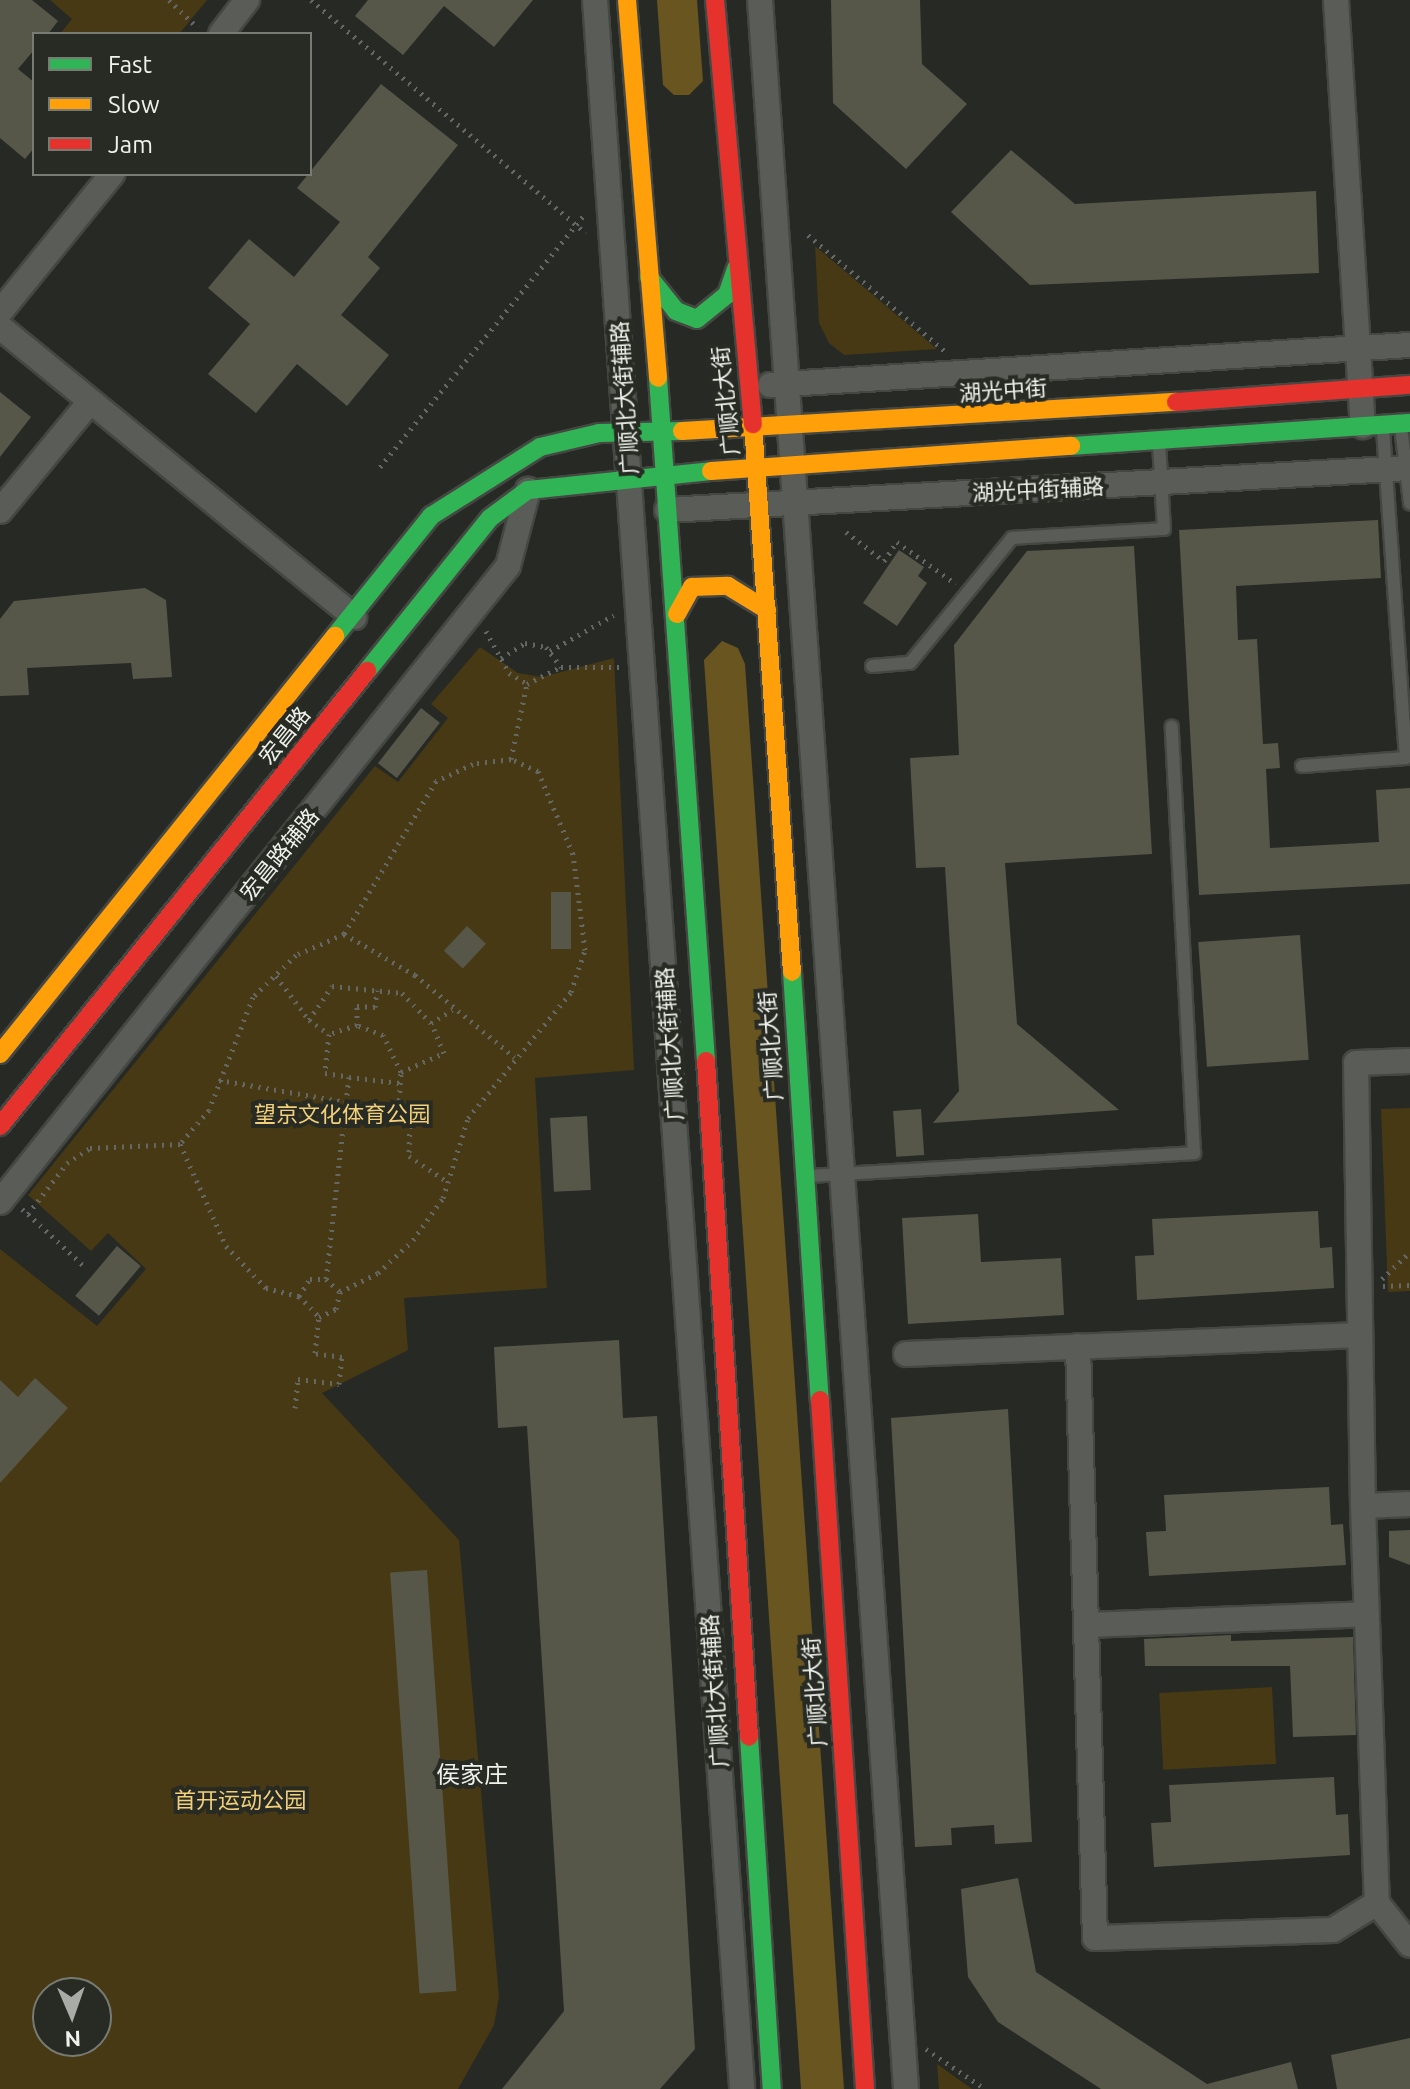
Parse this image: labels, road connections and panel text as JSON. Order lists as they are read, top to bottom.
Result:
{
  "streets": {
    "main road": ["湖光中街", "广顺北大街", "宏昌路"],
    "street": ["广顺北大街辅路", "湖光中街辅路", "宏昌路辅路"]
  },
  "crossings": [
    ["湖光中街", "广顺北大街辅路"],
    ["湖光中街", "广顺北大街"],
    ["湖光中街", "宏昌路"],
    ["广顺北大街辅路", "宏昌路"],
    ["广顺北大街", "湖光中街辅路"],
    ["宏昌路", "宏昌路辅路"]
  ],
  "districts": ["侯家庄"],
  "parks": ["望京文化体育公园", "首开运动公园"],
  "legend": ["Fast", "Slow", "Jam"],
  "north": "bottom"
}
